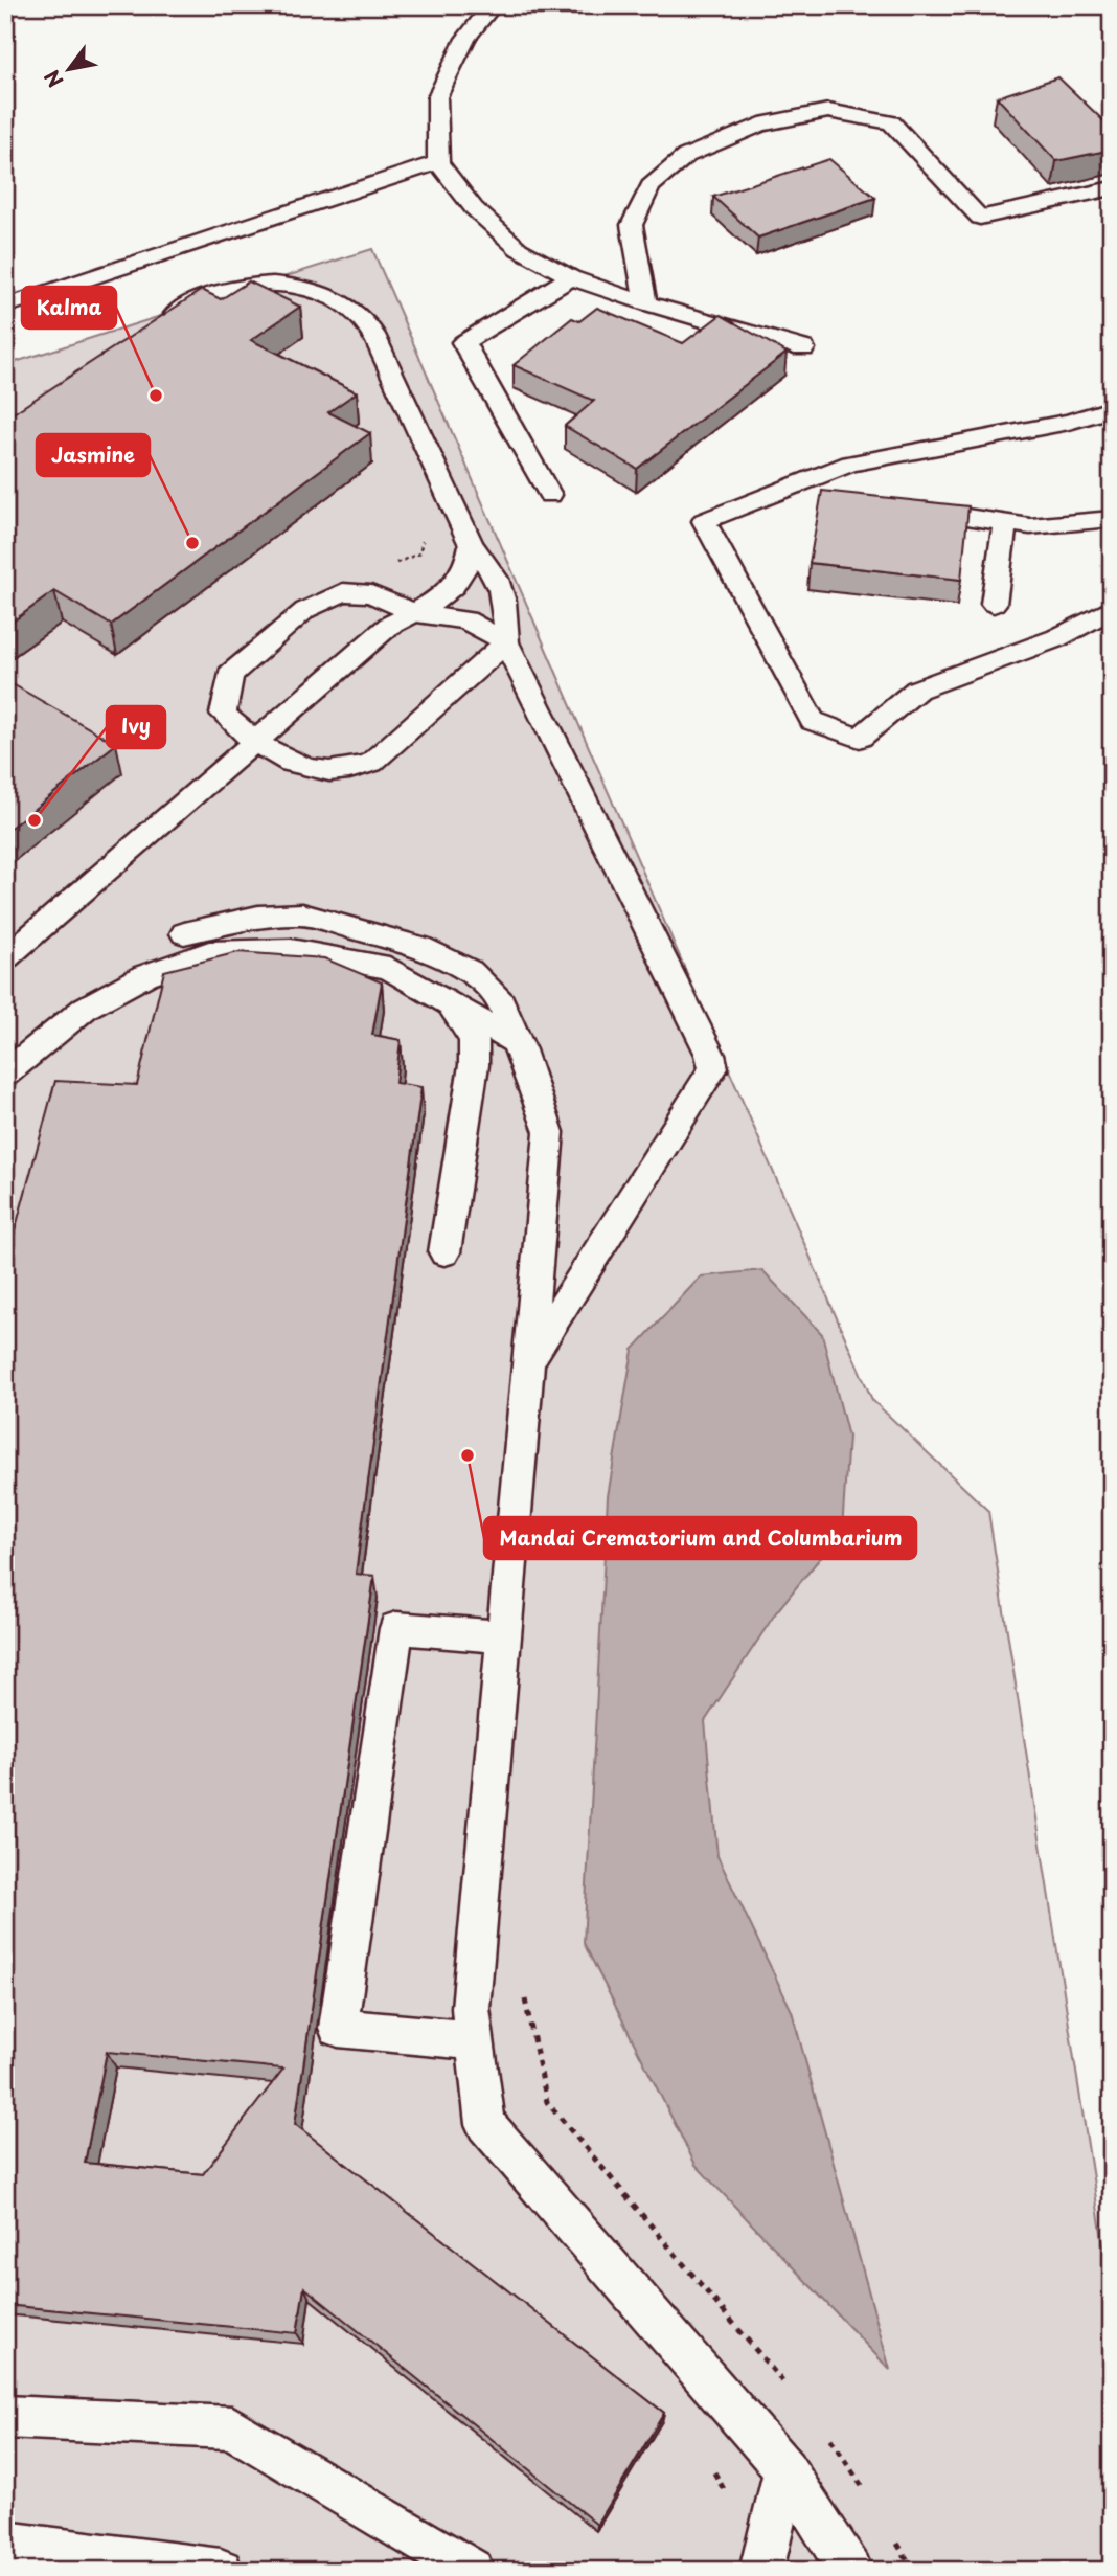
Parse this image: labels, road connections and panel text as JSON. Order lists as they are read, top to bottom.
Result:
{
  "places": [
    "Kalma",
    "Jasmine",
    "Ivy",
    "Mandai Crematorium and Columbarium"
  ],
  "north": "bottom left"
}
